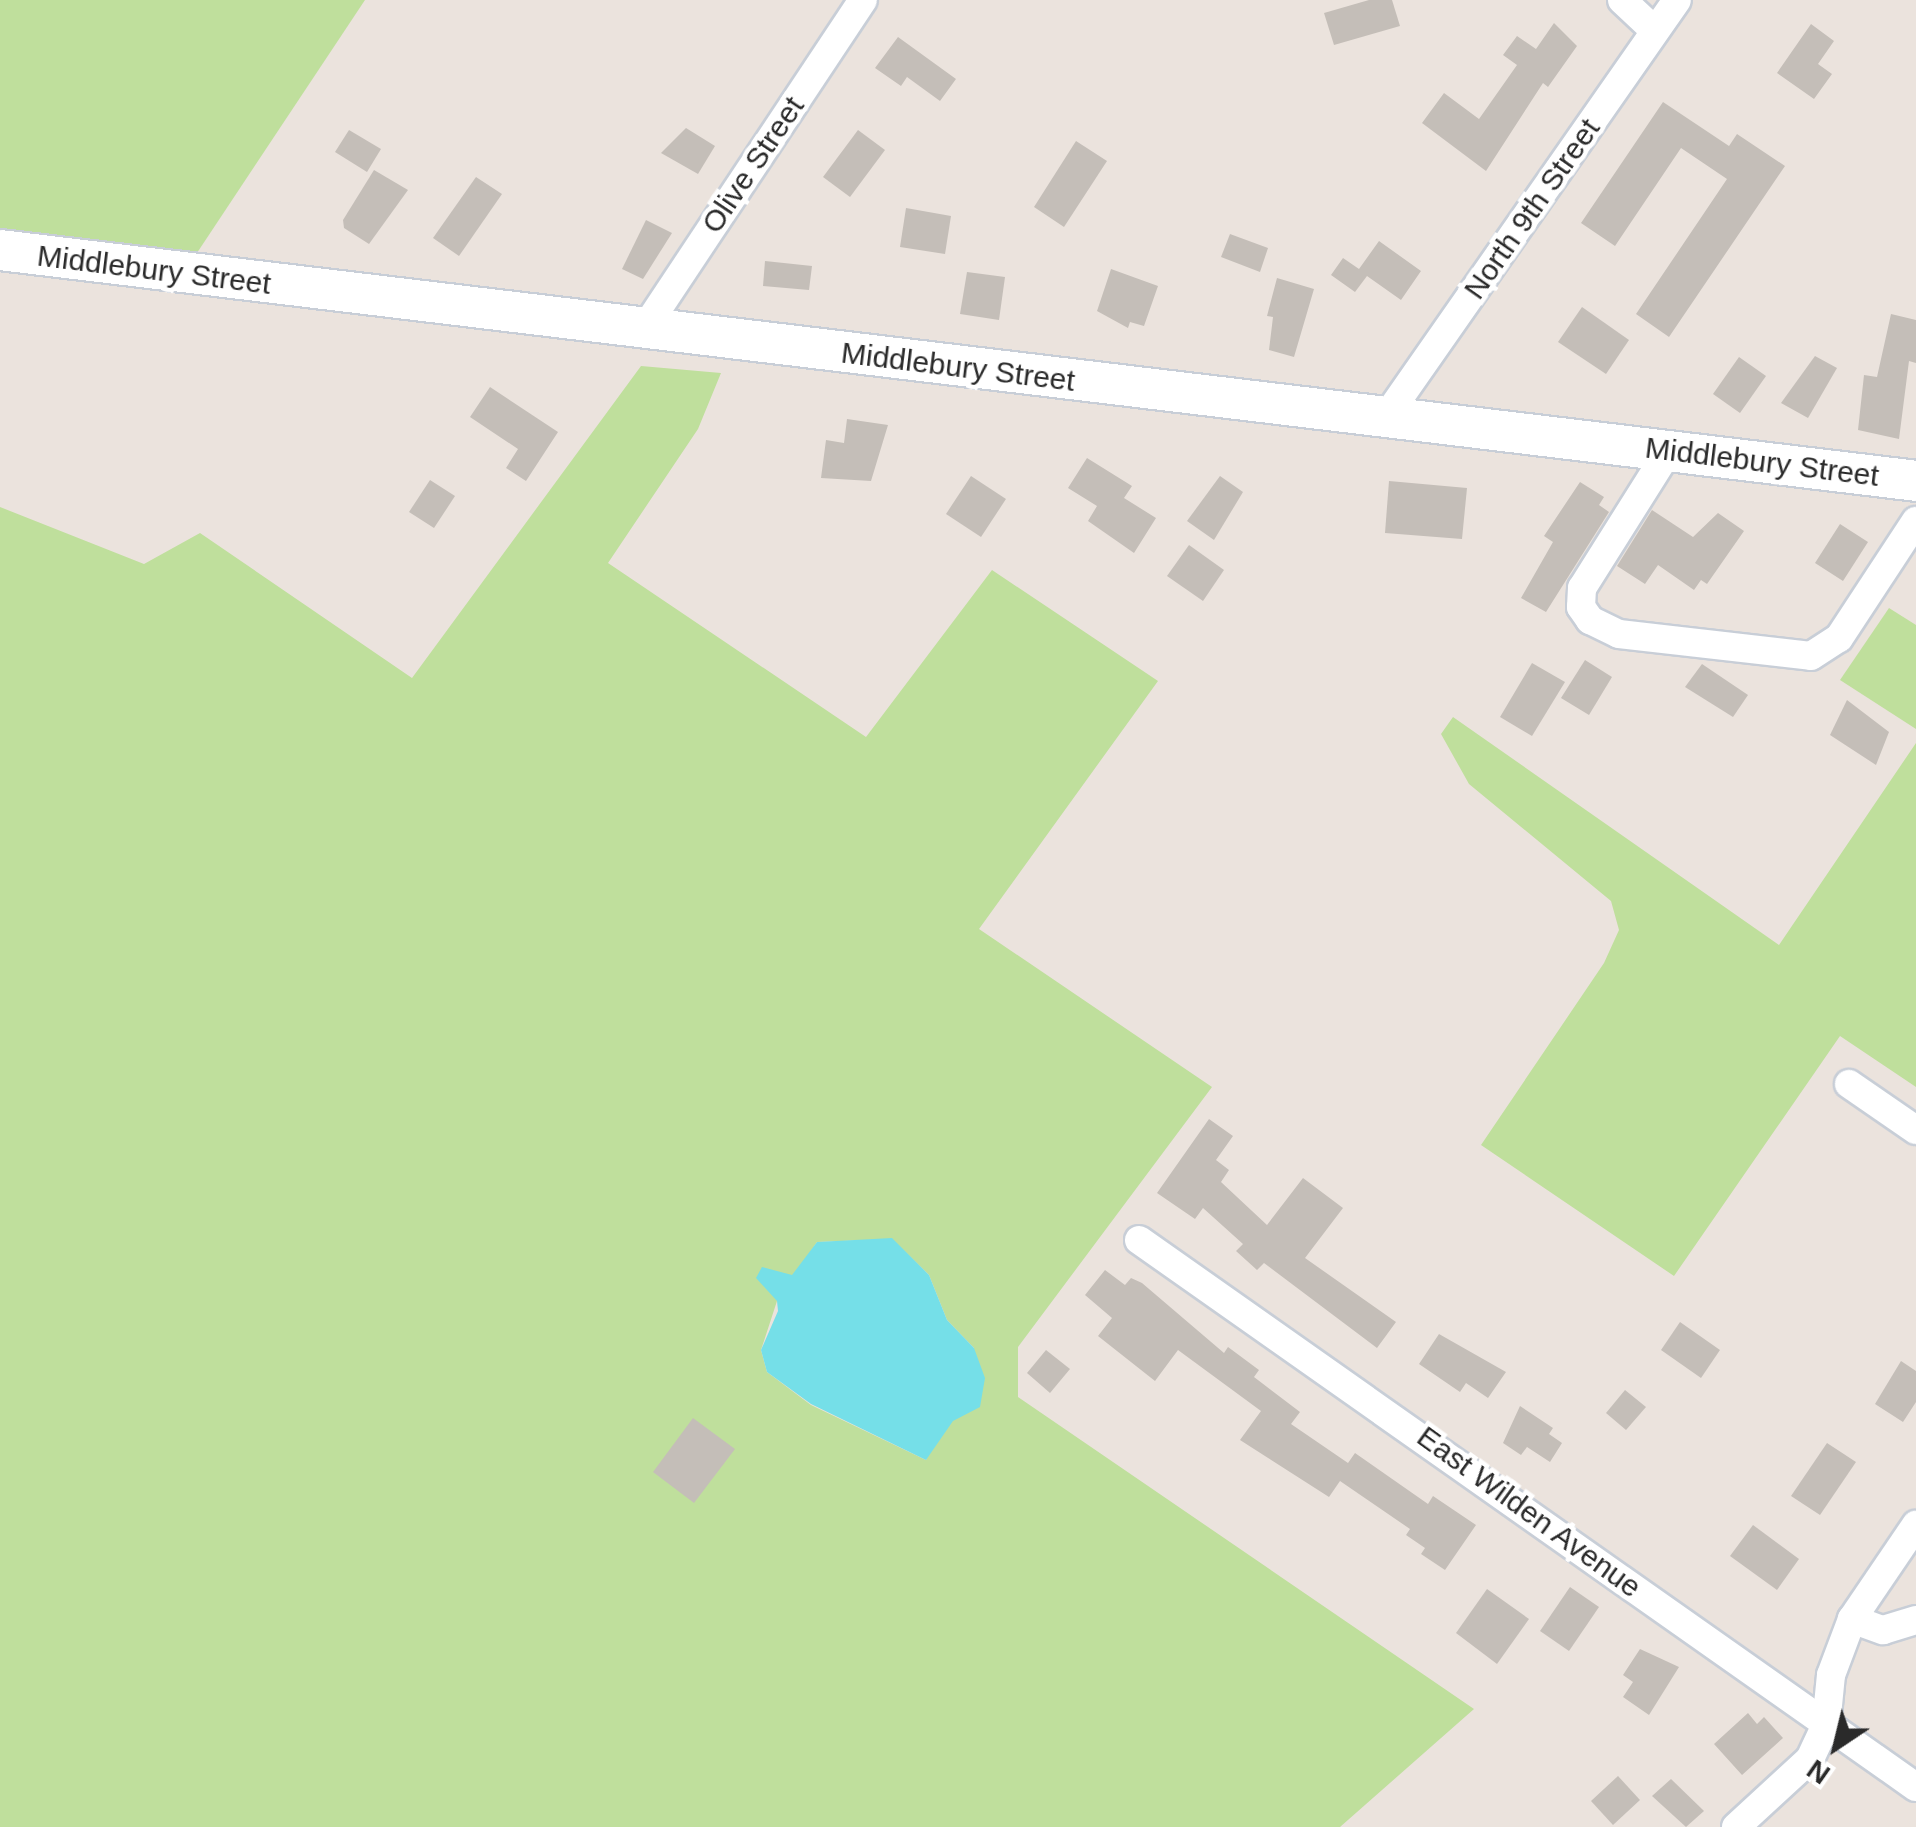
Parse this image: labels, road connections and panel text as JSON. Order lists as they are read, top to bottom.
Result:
{
  "streets": {
    "main road": ["Middlebury Street"],
    "street": ["Olive Street", "North 9th Street", "East Wilden Avenue"]
  },
  "crossings": [
    ["Olive Street", "Middlebury Street"],
    ["North 9th Street", "Middlebury Street"]
  ],
  "north": "bottom left"
}
